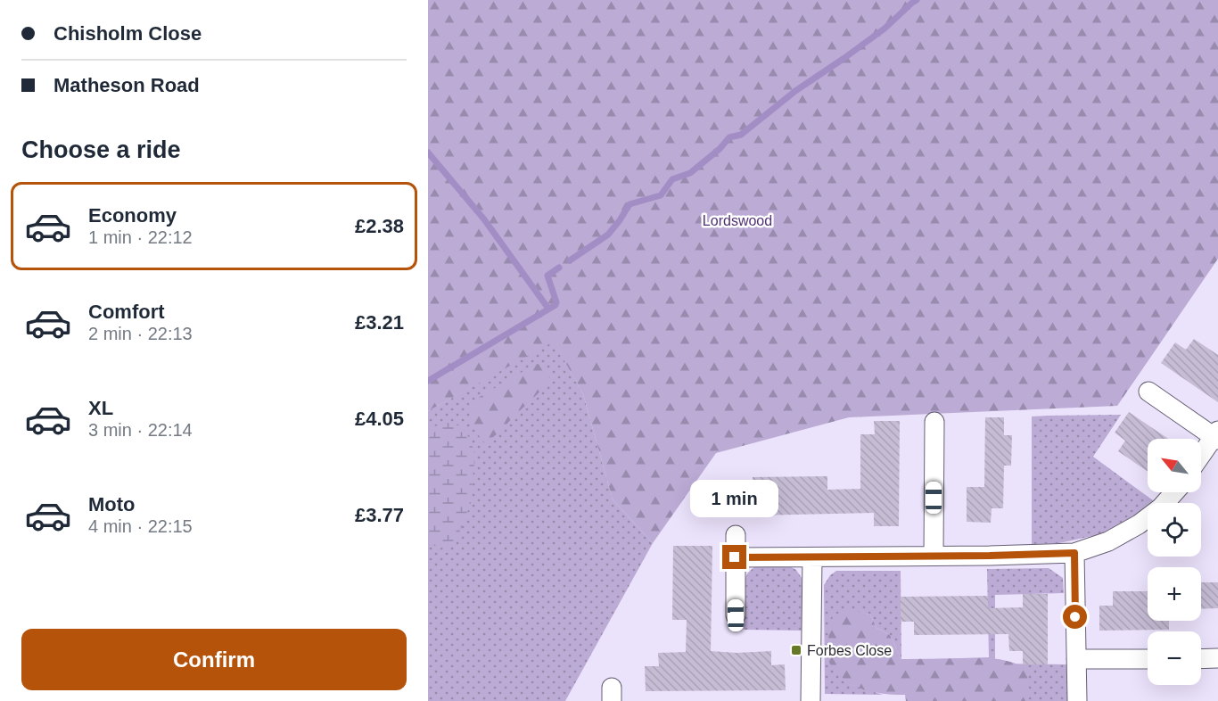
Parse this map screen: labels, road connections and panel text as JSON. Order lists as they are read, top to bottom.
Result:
{
  "parks": ["Lordswood"],
  "places": {
    "transit": ["Forbes Close"]
  },
  "north": "top left",
  "page": {
    "banner": ["Chisholm Close", "Matheson Road"],
    "heading": "Choose a ride",
    "list": [
      {
        "name": "Economy",
        "note": "1 min · 22:12",
        "value": "£2.38"
      },
      {
        "name": "Comfort",
        "note": "2 min · 22:13",
        "value": "£3.21"
      },
      {
        "name": "XL",
        "note": "3 min · 22:14",
        "value": "£4.05"
      },
      {
        "name": "Moto",
        "note": "4 min · 22:15",
        "value": "£3.77"
      }
    ],
    "map_buttons": ["+", "−"],
    "bubble": "1 min",
    "buttons": "Confirm"
  }
}
